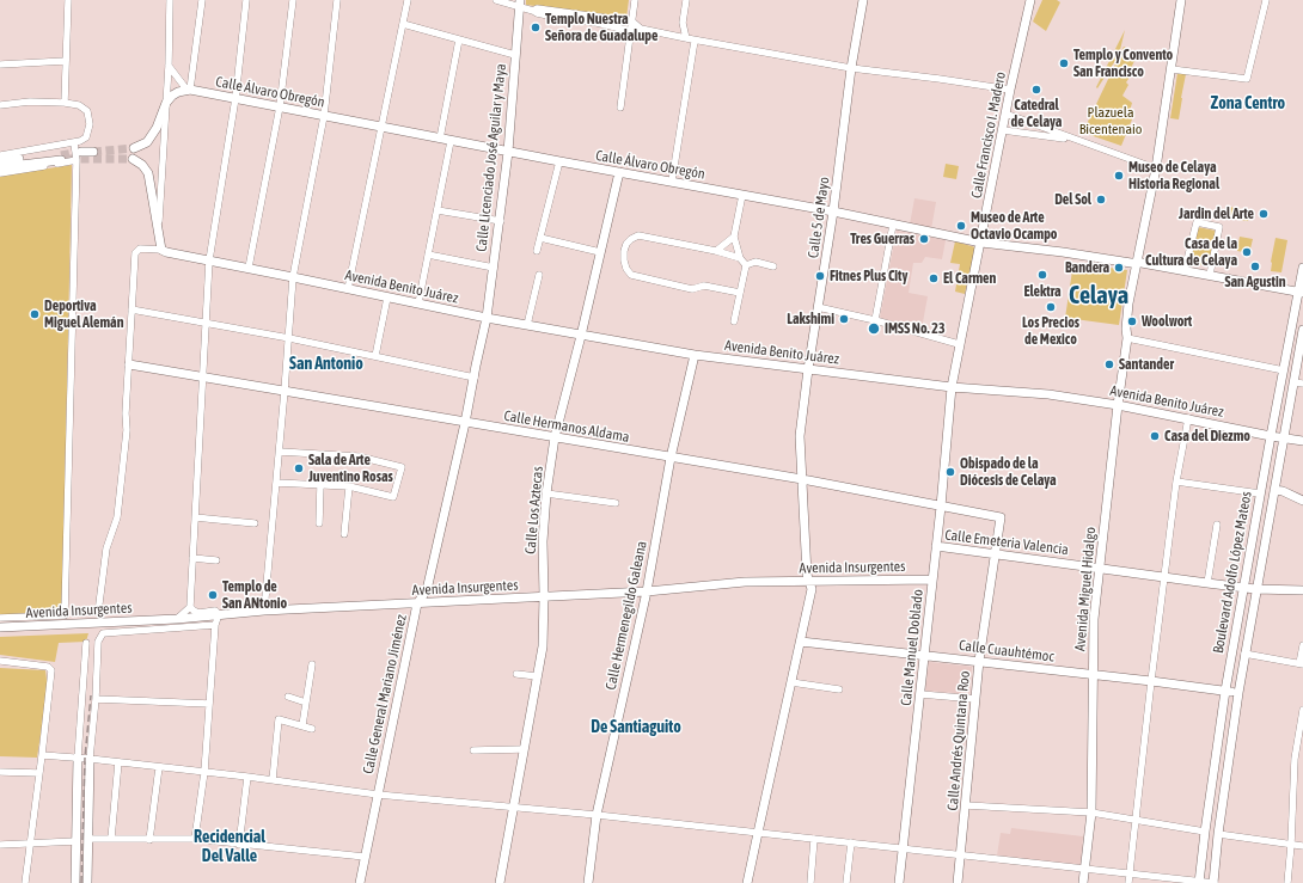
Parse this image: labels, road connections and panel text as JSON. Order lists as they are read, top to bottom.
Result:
{
  "streets": {
    "main road": [
      "Calle Álvaro Obregón",
      "Calle Francisco I. Madero",
      "Calle Licenciado José Aguilar y Maya",
      "Calle 5 de Mayo",
      "Avenida Benito Juárez",
      "Calle Hermanos Aldama",
      "Calle Los Aztecas",
      "Calle Emeteria Valencia",
      "Avenida Insurgentes",
      "Boulevard Adolfo López Mateos",
      "Avenida Miguel Hidalgo",
      "Calle Hermenegildo Galeana",
      "Calle Manuel Doblado",
      "Calle Cuauhtémoc",
      "Calle General Mariano Jiménez",
      "Calle Andrés Quintana Roo"
    ]
  },
  "crossings": [
    ["Calle Álvaro Obregón", "Calle Francisco I. Madero"],
    ["Calle Álvaro Obregón", "Calle Licenciado José Aguilar y Maya"],
    ["Calle Álvaro Obregón", "Calle 5 de Mayo"],
    ["Calle Álvaro Obregón", "Calle Los Aztecas"],
    ["Calle Álvaro Obregón", "Boulevard Adolfo López Mateos"],
    ["Calle Álvaro Obregón", "Avenida Miguel Hidalgo"],
    ["Calle Francisco I. Madero", "Avenida Benito Juárez"],
    ["Calle Francisco I. Madero", "Calle Manuel Doblado"],
    ["Calle Licenciado José Aguilar y Maya", "Avenida Benito Juárez"],
    ["Calle Licenciado José Aguilar y Maya", "Calle General Mariano Jiménez"],
    ["Calle 5 de Mayo", "Avenida Benito Juárez"],
    ["Calle 5 de Mayo", "Calle Hermanos Aldama"],
    ["Calle 5 de Mayo", "Avenida Insurgentes"],
    ["Calle 5 de Mayo", "Calle Cuauhtémoc"],
    ["Avenida Benito Juárez", "Calle Los Aztecas"],
    ["Avenida Benito Juárez", "Boulevard Adolfo López Mateos"],
    ["Avenida Benito Juárez", "Avenida Miguel Hidalgo"],
    ["Avenida Benito Juárez", "Calle Hermenegildo Galeana"],
    ["Avenida Benito Juárez", "Calle Manuel Doblado"],
    ["Avenida Benito Juárez", "Calle General Mariano Jiménez"],
    ["Calle Hermanos Aldama", "Calle Los Aztecas"],
    ["Calle Hermanos Aldama", "Calle Hermenegildo Galeana"],
    ["Calle Hermanos Aldama", "Calle Manuel Doblado"],
    ["Calle Hermanos Aldama", "Calle General Mariano Jiménez"],
    ["Calle Hermanos Aldama", "Calle Andrés Quintana Roo"],
    ["Calle Los Aztecas", "Avenida Insurgentes"],
    ["Calle Emeteria Valencia", "Boulevard Adolfo López Mateos"],
    ["Calle Emeteria Valencia", "Avenida Miguel Hidalgo"],
    ["Calle Emeteria Valencia", "Calle Manuel Doblado"],
    ["Calle Emeteria Valencia", "Calle Andrés Quintana Roo"],
    ["Avenida Insurgentes", "Calle Hermenegildo Galeana"],
    ["Avenida Insurgentes", "Calle Manuel Doblado"],
    ["Avenida Insurgentes", "Calle General Mariano Jiménez"],
    ["Boulevard Adolfo López Mateos", "Calle Cuauhtémoc"],
    ["Avenida Miguel Hidalgo", "Calle Cuauhtémoc"],
    ["Calle Manuel Doblado", "Calle Cuauhtémoc"],
    ["Calle Cuauhtémoc", "Calle Andrés Quintana Roo"]
  ],
  "districts": [
    "Zona Centro",
    "Celaya",
    "San Antonio",
    "De Santiaguito",
    "Recidencial Del Valle"
  ],
  "parks": ["Plazuela Bicentenaio"],
  "places": [
    "Templo Nuestra Señora de Guadalupe",
    "Templo y Convento San Francisco",
    "Catedral de Celaya",
    "Museo de Celaya Historia Regional",
    "Del Sol",
    "Jardin del Arte",
    "Museo de Arte Octavio Ocampo",
    "Tres Guerras",
    "Casa de la Cultura de Celaya",
    "San Agustin",
    "Bandera",
    "Elektra",
    "Fitnes Plus City",
    "El Carmen",
    "Los Precios de Mexico",
    "Deportiva Miguel Alemán",
    "Lakshimi",
    "Woolwort",
    "IMSS No. 23",
    "Santander",
    "Casa del Diezmo",
    "Sala de Arte Juventino Rosas",
    "Obispado de la Diócesis de Celaya",
    "Templo de San ANtonio"
  ]
}
